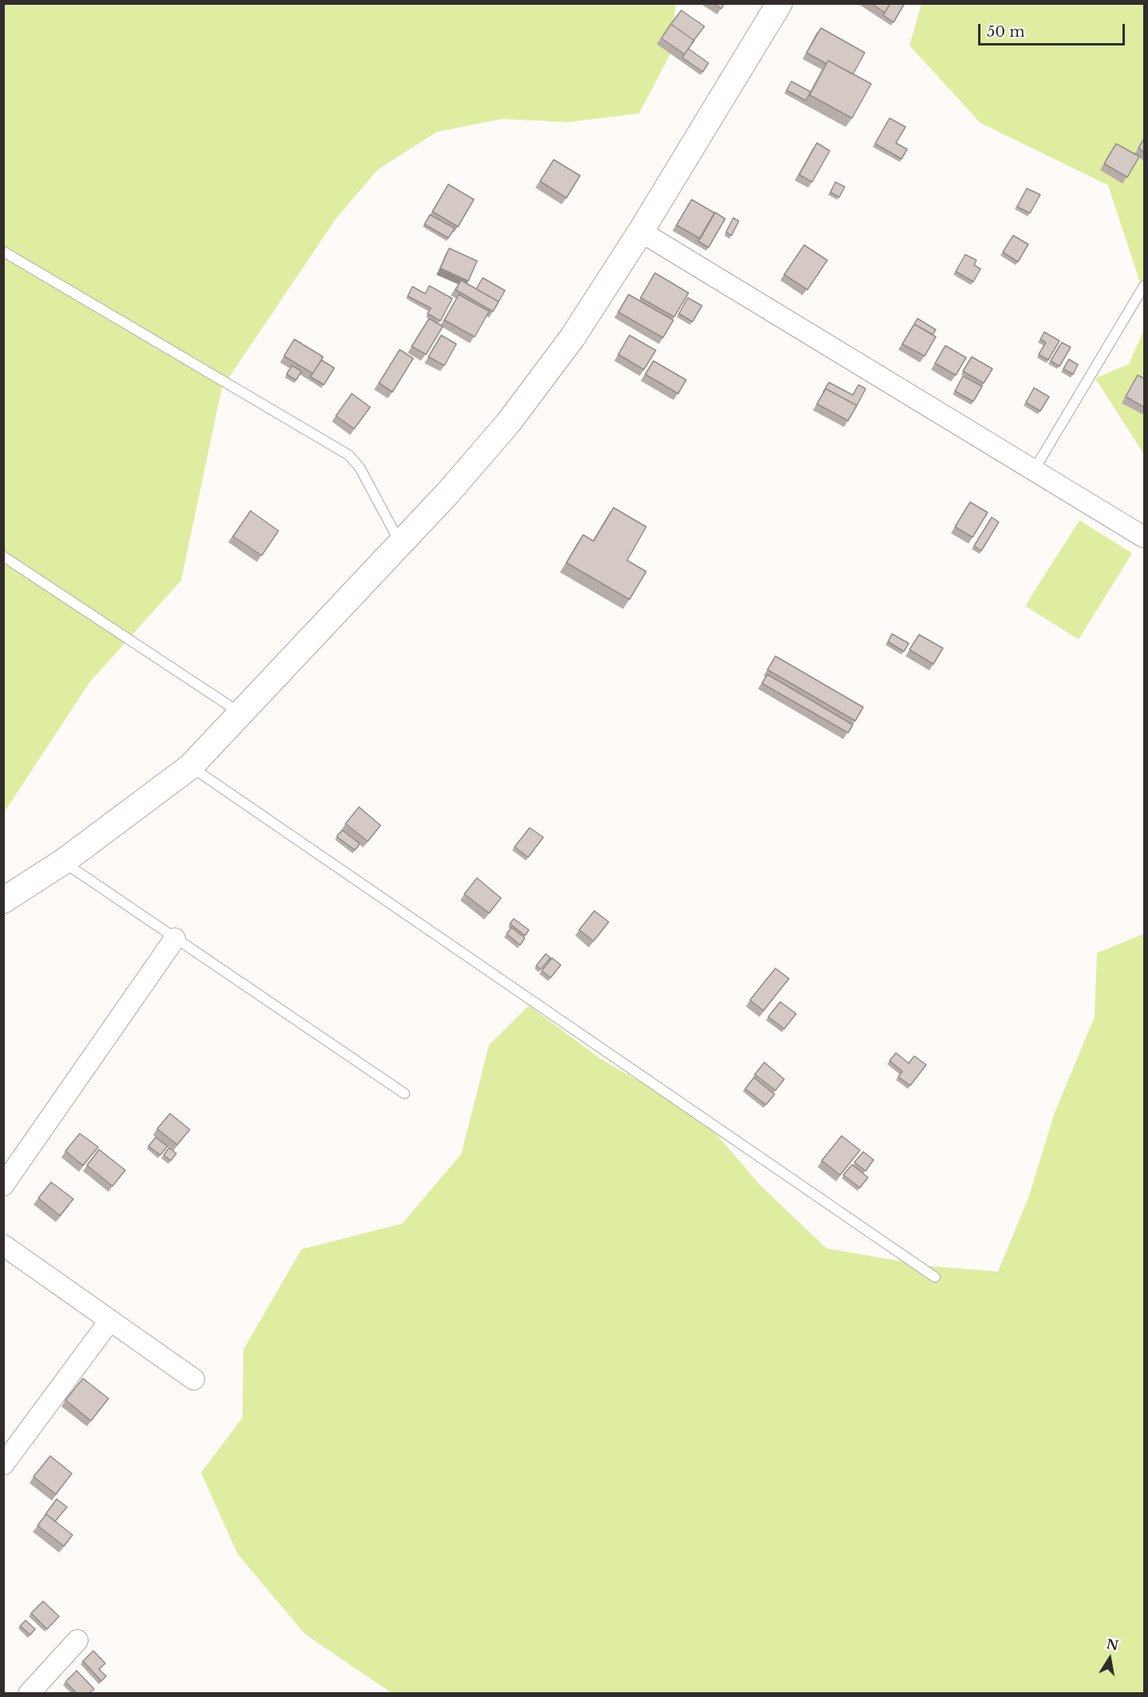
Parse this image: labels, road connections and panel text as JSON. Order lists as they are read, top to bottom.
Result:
{
  "scale_bar": "50 m",
  "north": "top"
}
